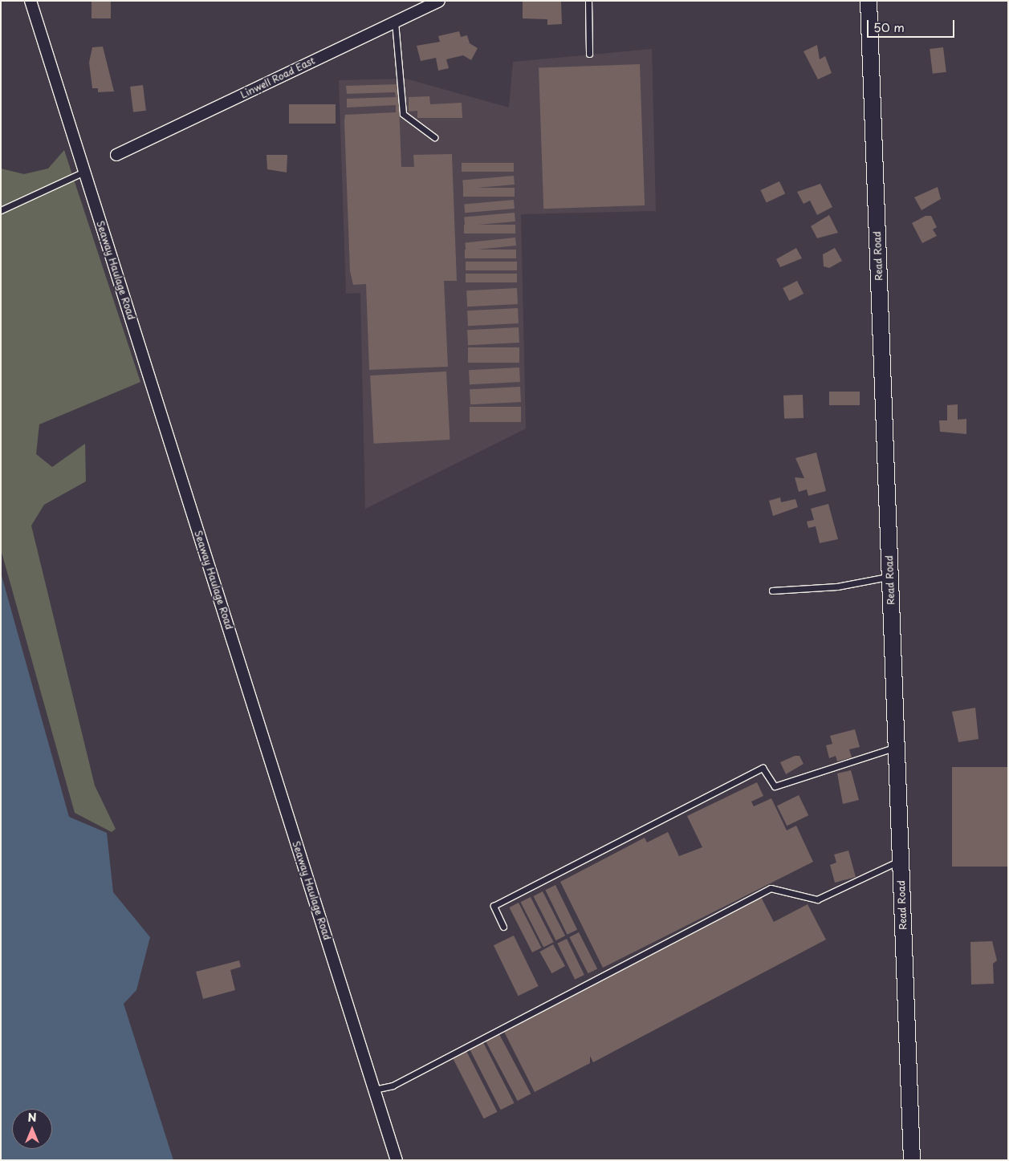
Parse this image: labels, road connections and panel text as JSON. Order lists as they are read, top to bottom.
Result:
{
  "streets": {
    "street": ["Linwell Road East", "Read Road", "Seaway Haulage Road"]
  },
  "scale_bar": "50 m",
  "north": "top"
}
